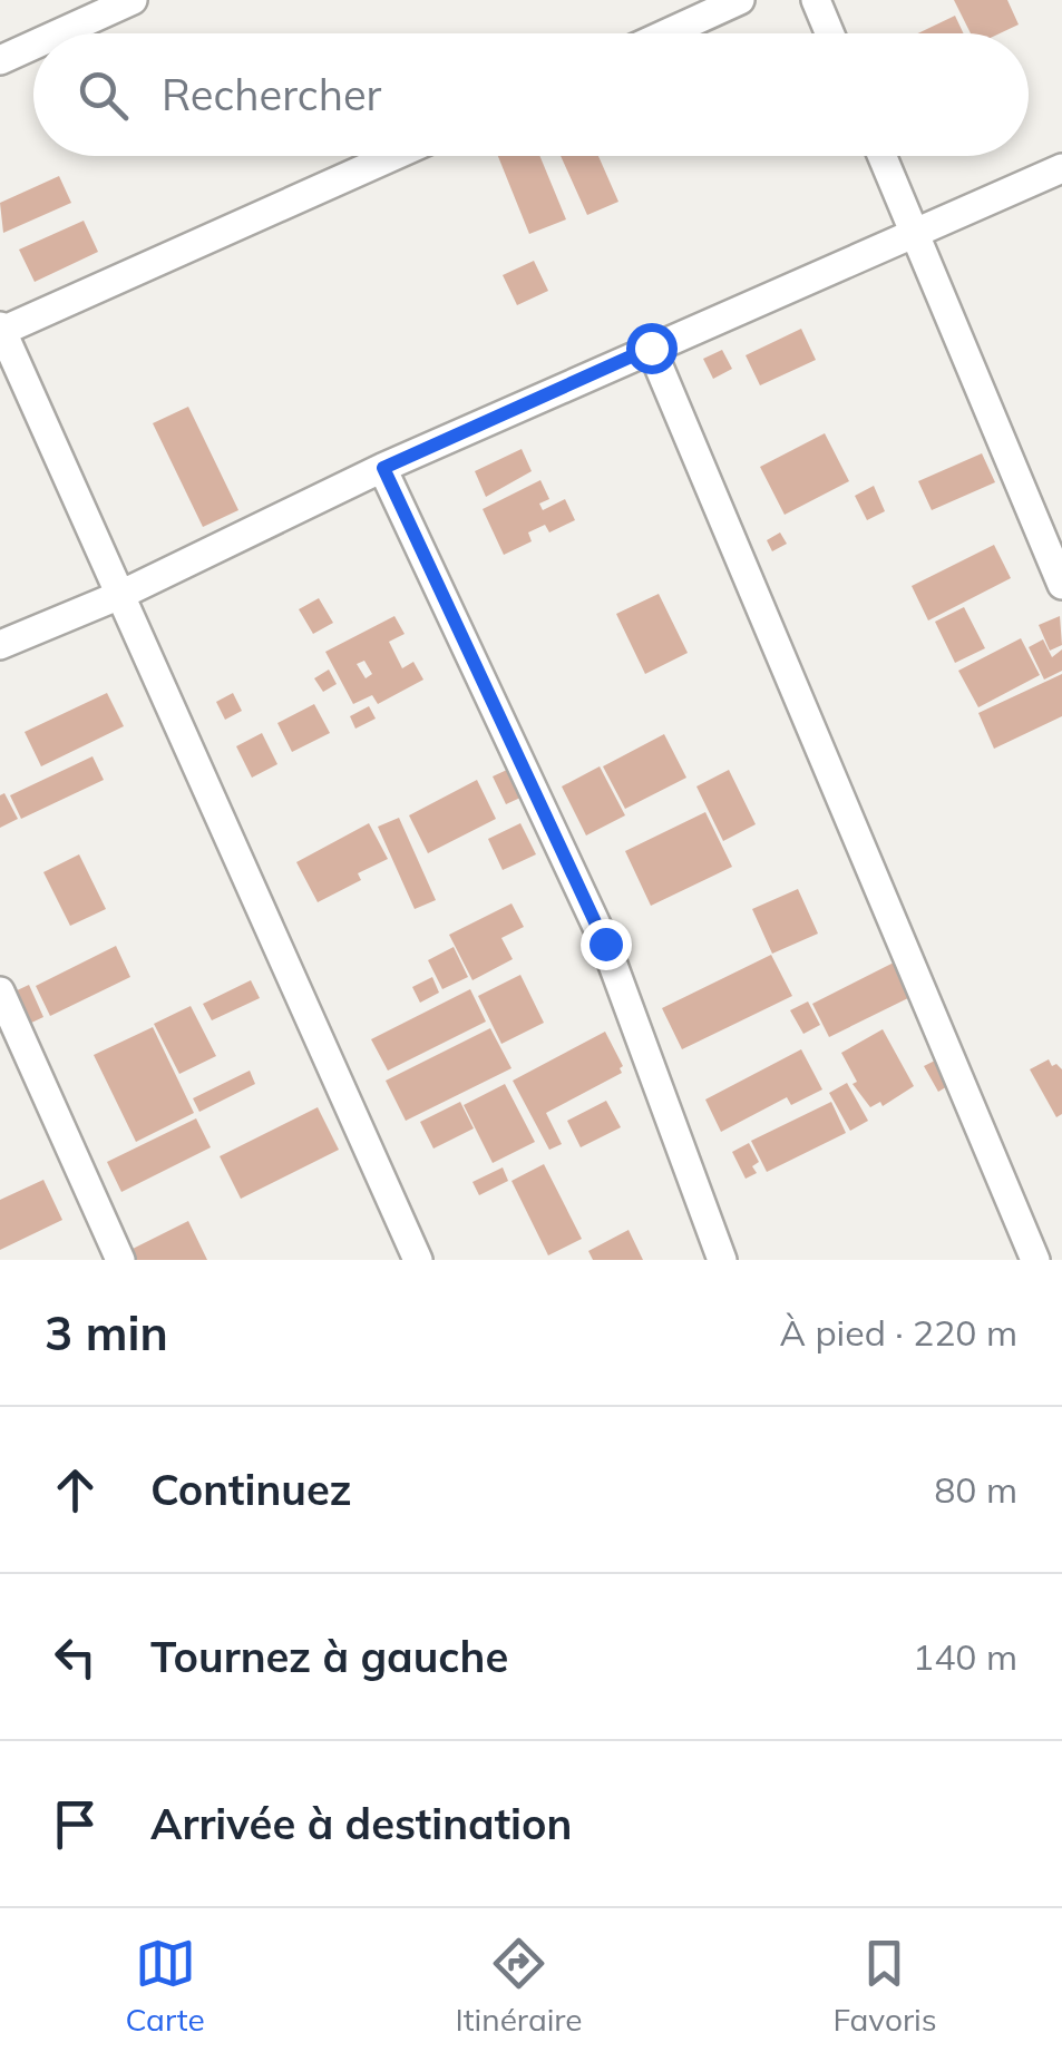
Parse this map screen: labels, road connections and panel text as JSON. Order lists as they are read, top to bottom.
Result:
{
  "page": {
    "search": "Rechercher",
    "heading": ["3 min", "À pied · 220 m"],
    "list": [
      ["Continuez", "80 m"],
      ["Tournez à gauche", "140 m"],
      "Arrivée à destination"
    ],
    "nav": ["Carte", "Itinéraire", "Favoris"]
  }
}
